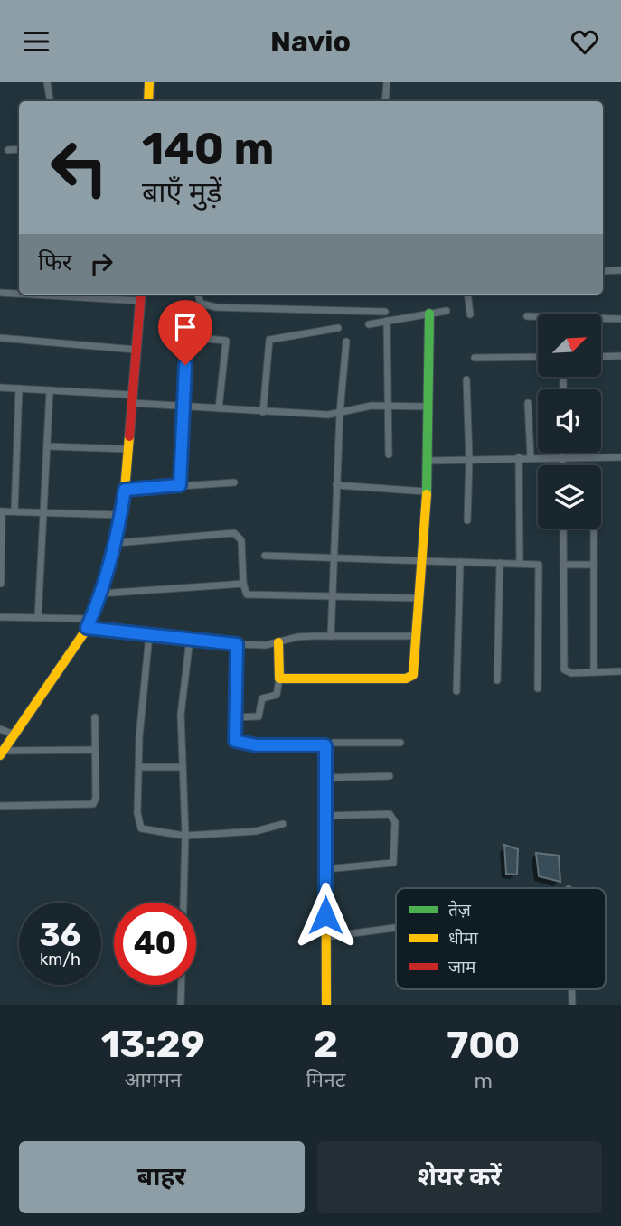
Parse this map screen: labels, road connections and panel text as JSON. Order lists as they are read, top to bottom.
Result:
{
  "legend": ["तेज़", "धीमा", "जाम"],
  "north": "top right",
  "page": {
    "header": "Navio",
    "turn": ["140 m", "बाएँ मुड़ें"],
    "then": "फिर",
    "speed": "36 km/h",
    "limit": "40",
    "eta": [
      "13:29",
      "आगमन",
      "2",
      "मिनट",
      "700",
      "m"
    ],
    "buttons": ["बाहर", "शेयर करें"]
  }
}
